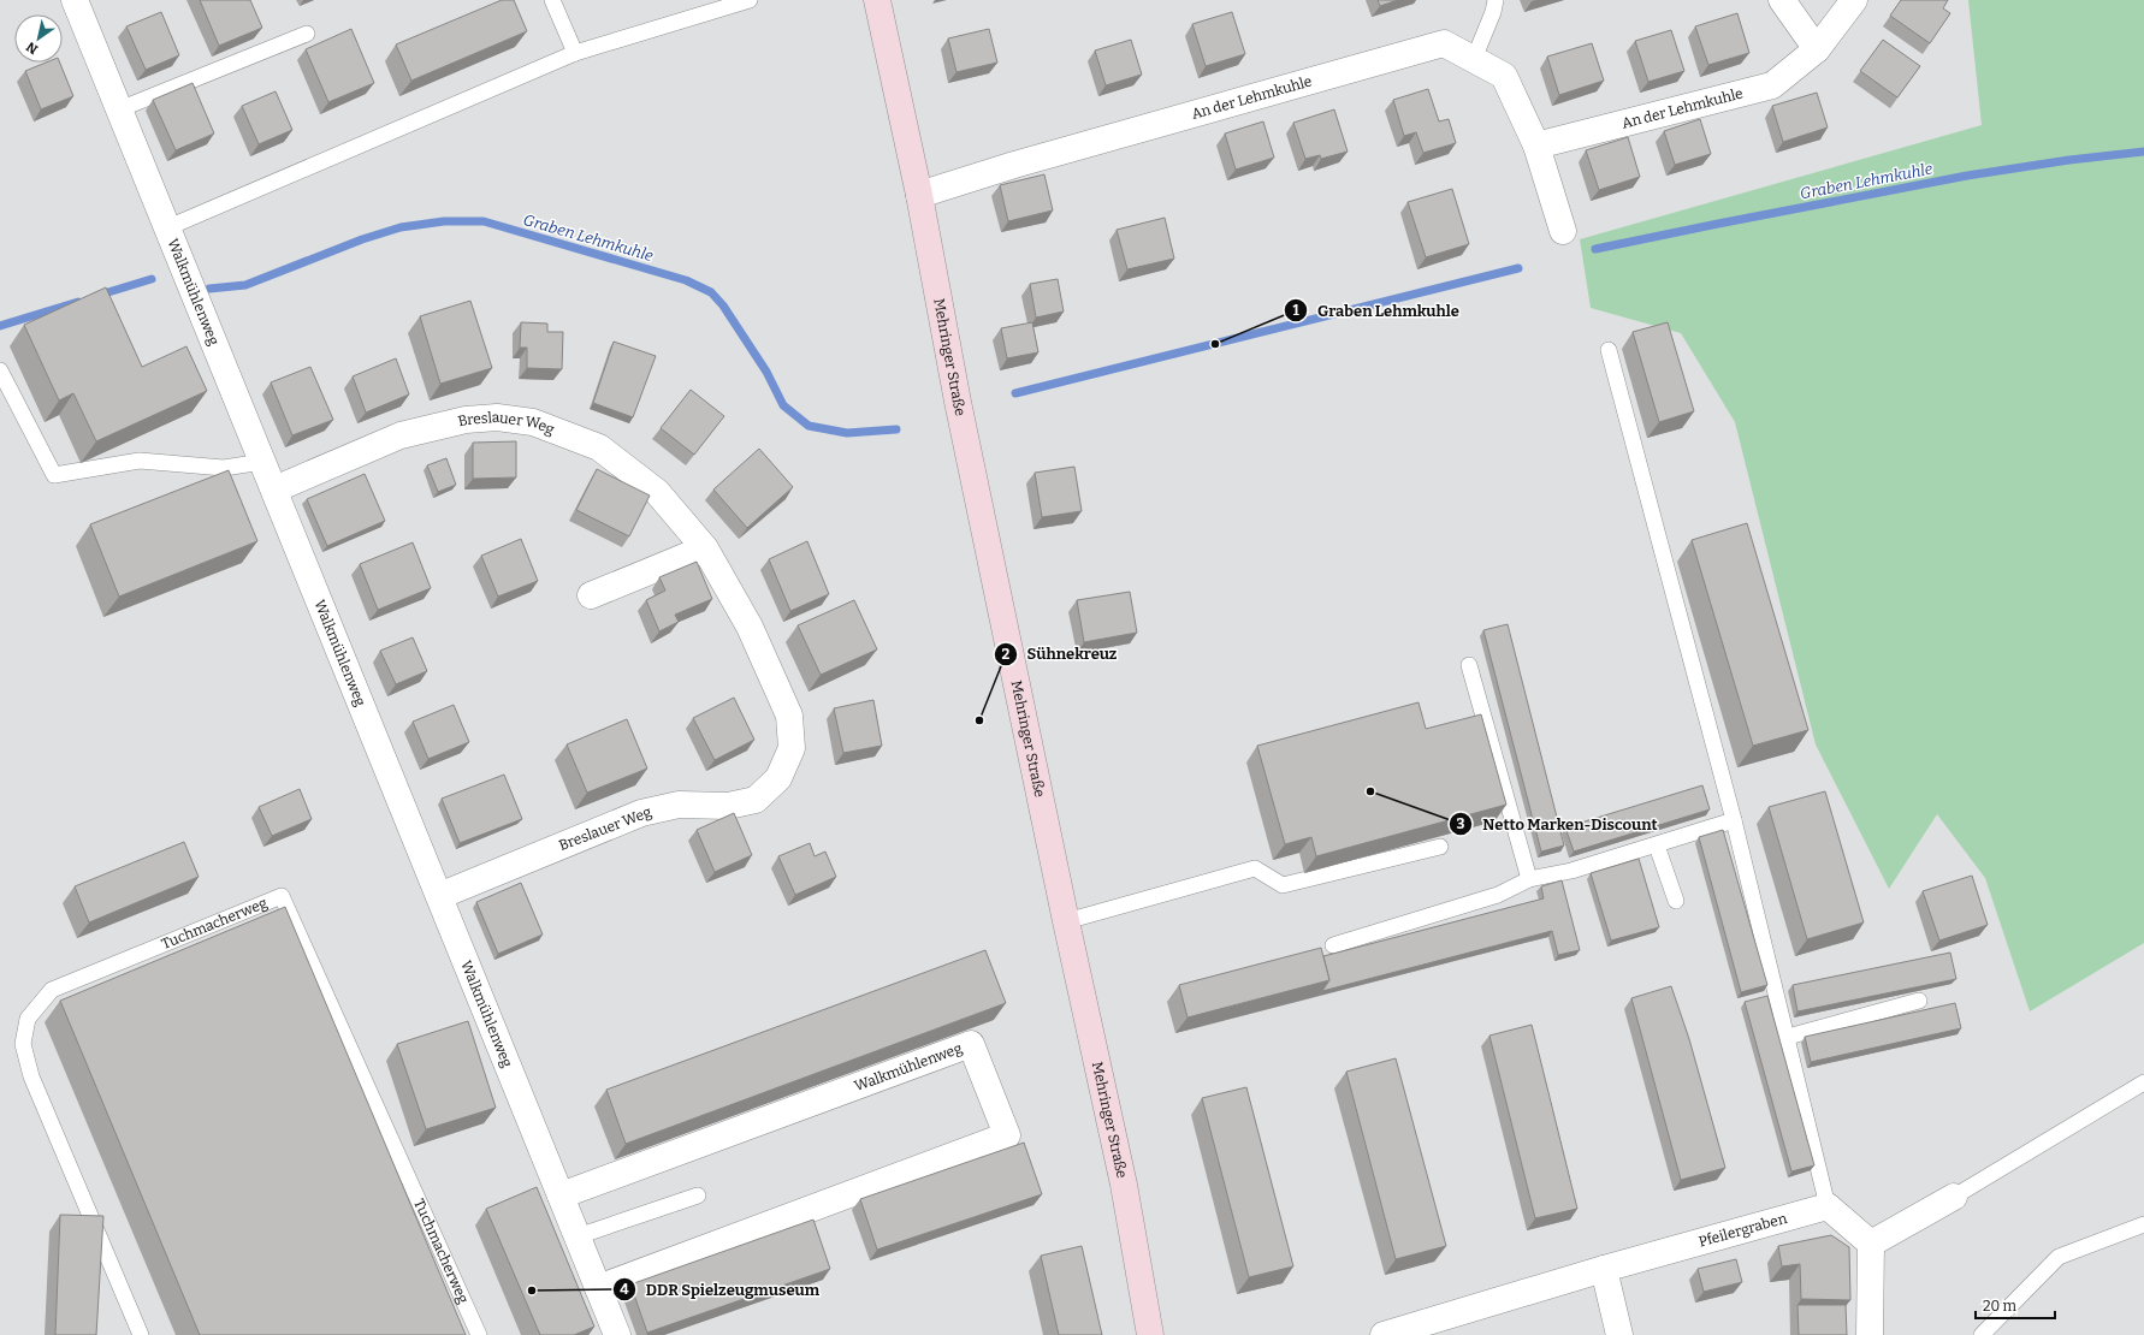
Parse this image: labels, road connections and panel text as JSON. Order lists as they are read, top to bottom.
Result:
{
  "streets": {
    "main road": ["Mehringer Straße"],
    "street": [
      "An der Lehmkuhle",
      "Walkmühlenweg",
      "Breslauer Weg",
      "Pfeilergraben"
    ],
    "lane": ["Tuchmacherweg"]
  },
  "crossings": [
    ["An der Lehmkuhle", "Mehringer Straße"],
    ["Walkmühlenweg", "Breslauer Weg"]
  ],
  "water": ["Graben Lehmkuhle"],
  "places": [
    "Graben Lehmkuhle",
    "Sühnekreuz",
    "Netto Marken-Discount",
    "DDR Spielzeugmuseum"
  ],
  "scale_bar": "20 m",
  "north": "bottom left"
}
